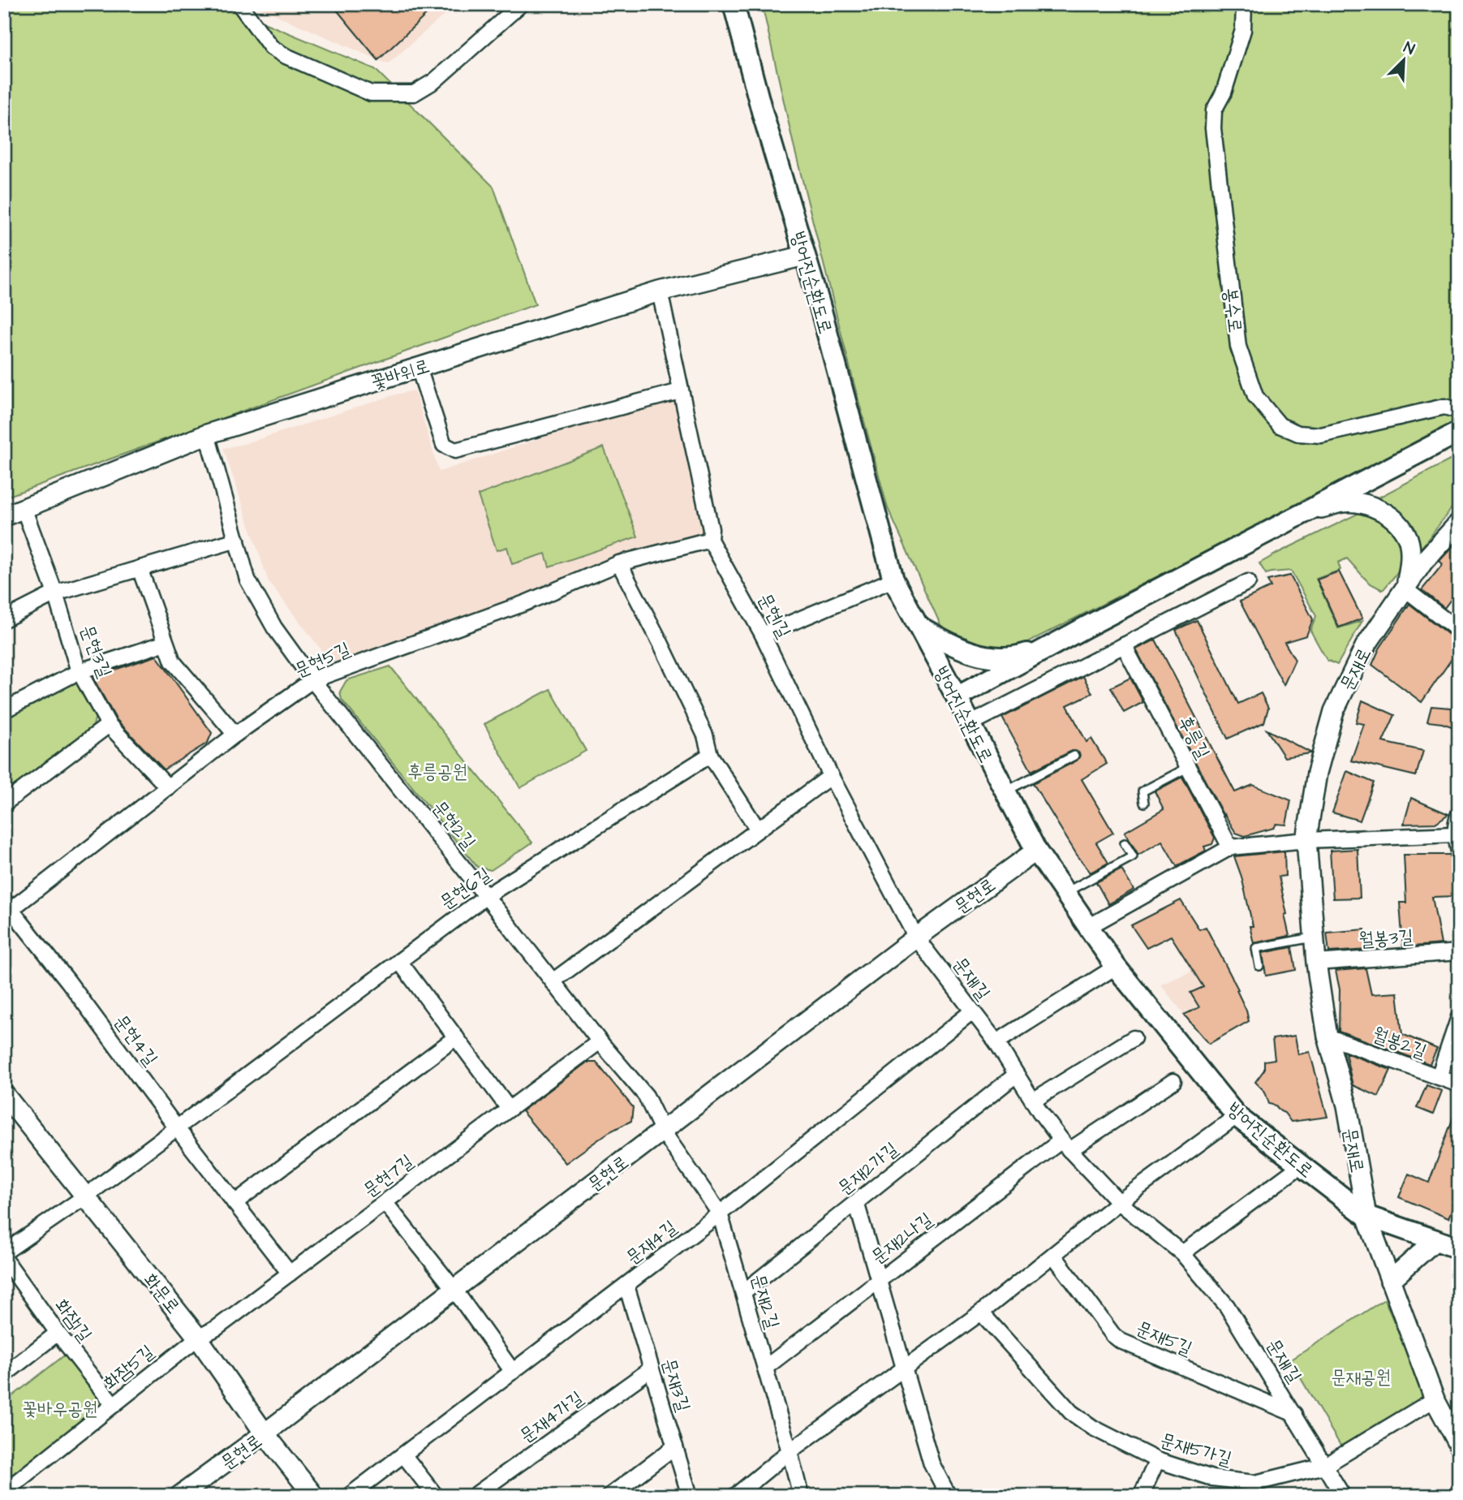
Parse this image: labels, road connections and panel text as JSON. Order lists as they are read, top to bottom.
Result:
{
  "streets": {
    "main road": ["방어진순환도로"],
    "street": [
      "봉수로",
      "꽃바위로",
      "문현1길",
      "문현3길",
      "문현5길",
      "문재로",
      "후릉길",
      "문현2길",
      "문현6길",
      "문현로",
      "월봉3길",
      "문재1길",
      "문현4길",
      "월봉2길",
      "문재2가길",
      "문현7길",
      "문재2나길",
      "문재4길",
      "화문로",
      "문재2길",
      "화잠1길",
      "문재5길",
      "화잠5길",
      "문재3길",
      "문재4가길",
      "문재5가길"
    ]
  },
  "crossings": [
    ["방어진순환도로", "꽃바위로"],
    ["방어진순환도로", "문재로"],
    ["방어진순환도로", "문현로"],
    ["꽃바위로", "문현1길"],
    ["꽃바위로", "문현3길"],
    ["꽃바위로", "문현2길"],
    ["문현1길", "문현5길"],
    ["문현1길", "문현로"],
    ["문현1길", "문재1길"],
    ["문현3길", "문현5길"],
    ["문현5길", "문현2길"],
    ["문현5길", "문현4길"],
    ["문재로", "월봉3길"],
    ["문재로", "월봉2길"],
    ["문재로", "문재5가길"],
    ["문현2길", "문현6길"],
    ["문현2길", "문현로"],
    ["문현2길", "문현7길"],
    ["문현2길", "문재2길"],
    ["문현6길", "문현4길"],
    ["문현6길", "화문로"],
    ["문현로", "문재1길"],
    ["문현로", "화문로"],
    ["문현로", "문재2길"],
    ["문재1길", "문재2가길"],
    ["문재1길", "문재2나길"],
    ["문재1길", "문재4길"],
    ["문재1길", "문재5길"],
    ["문재1길", "문재5가길"],
    ["문현4길", "문현7길"],
    ["문재2가길", "문재2길"],
    ["문현7길", "화문로"],
    ["문현7길", "화잠5길"],
    ["문재2나길", "문재2길"],
    ["문재4길", "문재2길"],
    ["문재4길", "문재3길"],
    ["화문로", "화잠5길"],
    ["화잠1길", "화잠5길"],
    ["문재3길", "문재4가길"]
  ],
  "parks": ["후릉공원", "문재공원", "꽃바우공원"],
  "north": "top right"
}
